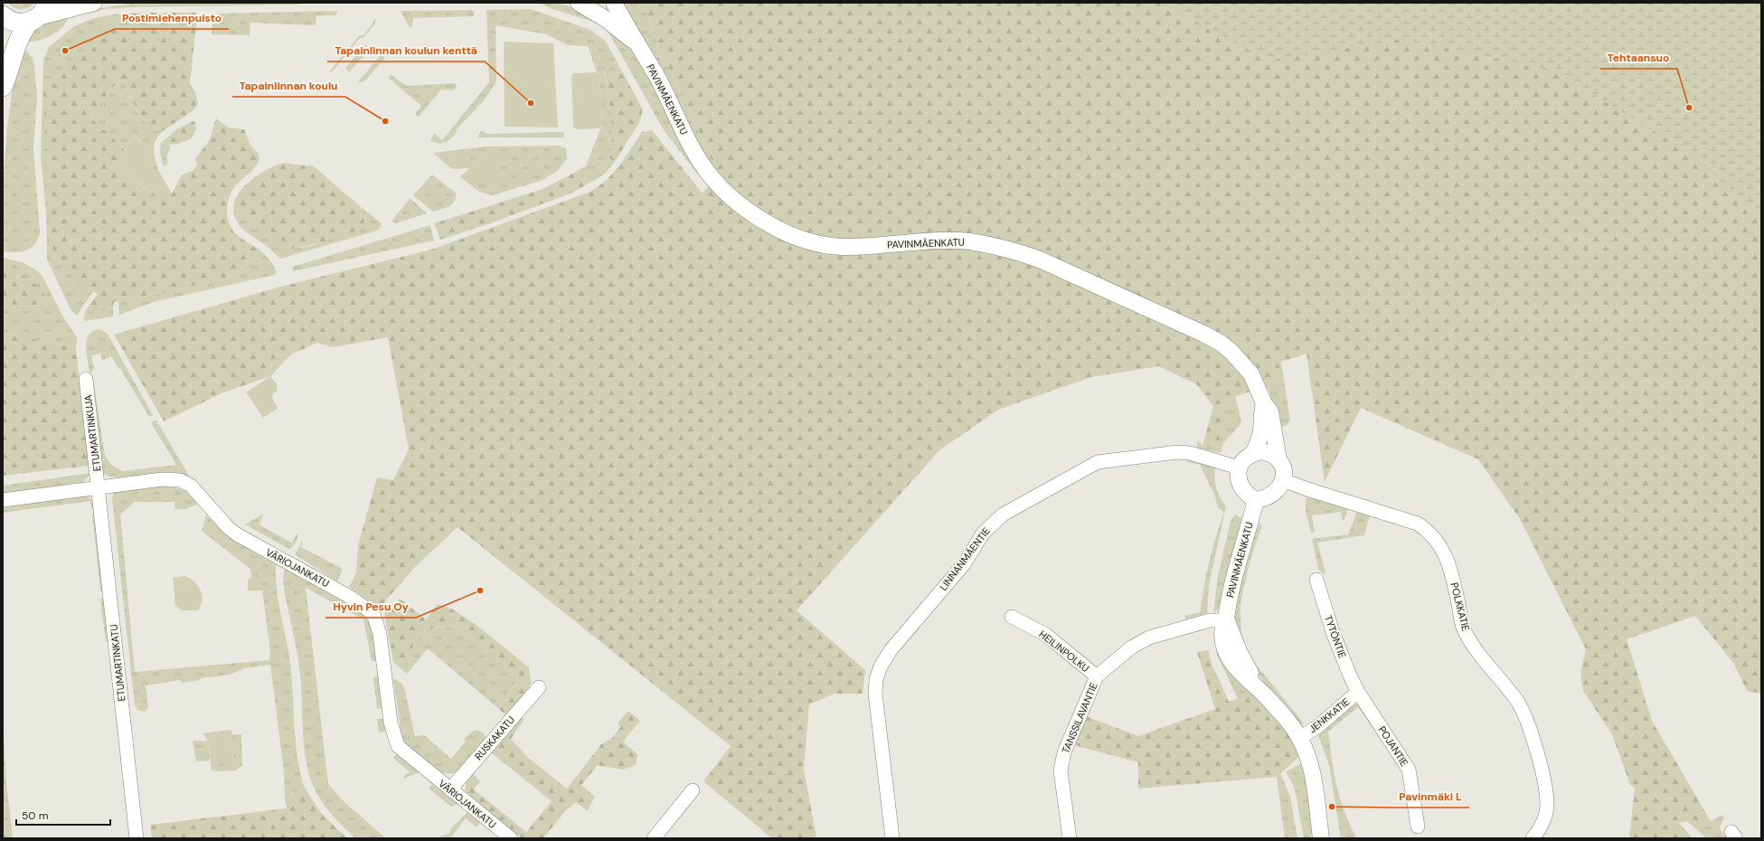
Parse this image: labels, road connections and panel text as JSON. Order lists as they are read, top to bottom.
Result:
{
  "streets": {
    "street": [
      "PAVINMÄENKATU",
      "ETUMARTINKUJA",
      "LINNANMÄENTIE",
      "VÄRIOJANKATU",
      "POLKKATIE",
      "TYTÖNTIE",
      "HEILINPOLKU",
      "ETUMARTINKATU",
      "JENKKATIE",
      "TANSSILAVANTIE",
      "RUSKAKATU",
      "POJANTIE"
    ]
  },
  "crossings": [
    ["PAVINMÄENKATU", "LINNANMÄENTIE"],
    ["PAVINMÄENKATU", "POLKKATIE"],
    ["PAVINMÄENKATU", "JENKKATIE"],
    ["PAVINMÄENKATU", "TANSSILAVANTIE"],
    ["ETUMARTINKUJA", "VÄRIOJANKATU"],
    ["ETUMARTINKUJA", "ETUMARTINKATU"],
    ["LINNANMÄENTIE", "POLKKATIE"],
    ["VÄRIOJANKATU", "ETUMARTINKATU"],
    ["VÄRIOJANKATU", "RUSKAKATU"],
    ["TYTÖNTIE", "JENKKATIE"],
    ["TYTÖNTIE", "POJANTIE"],
    ["HEILINPOLKU", "TANSSILAVANTIE"],
    ["JENKKATIE", "POJANTIE"]
  ],
  "places": [
    "Postimiehenpuisto",
    "Tapainlinnan koulun kenttä",
    "Tehtaansuo",
    "Tapainlinnan koulu",
    "Hyvin Pesu Oy",
    "Pavinmäki L"
  ],
  "scale_bar": "50 m"
}
